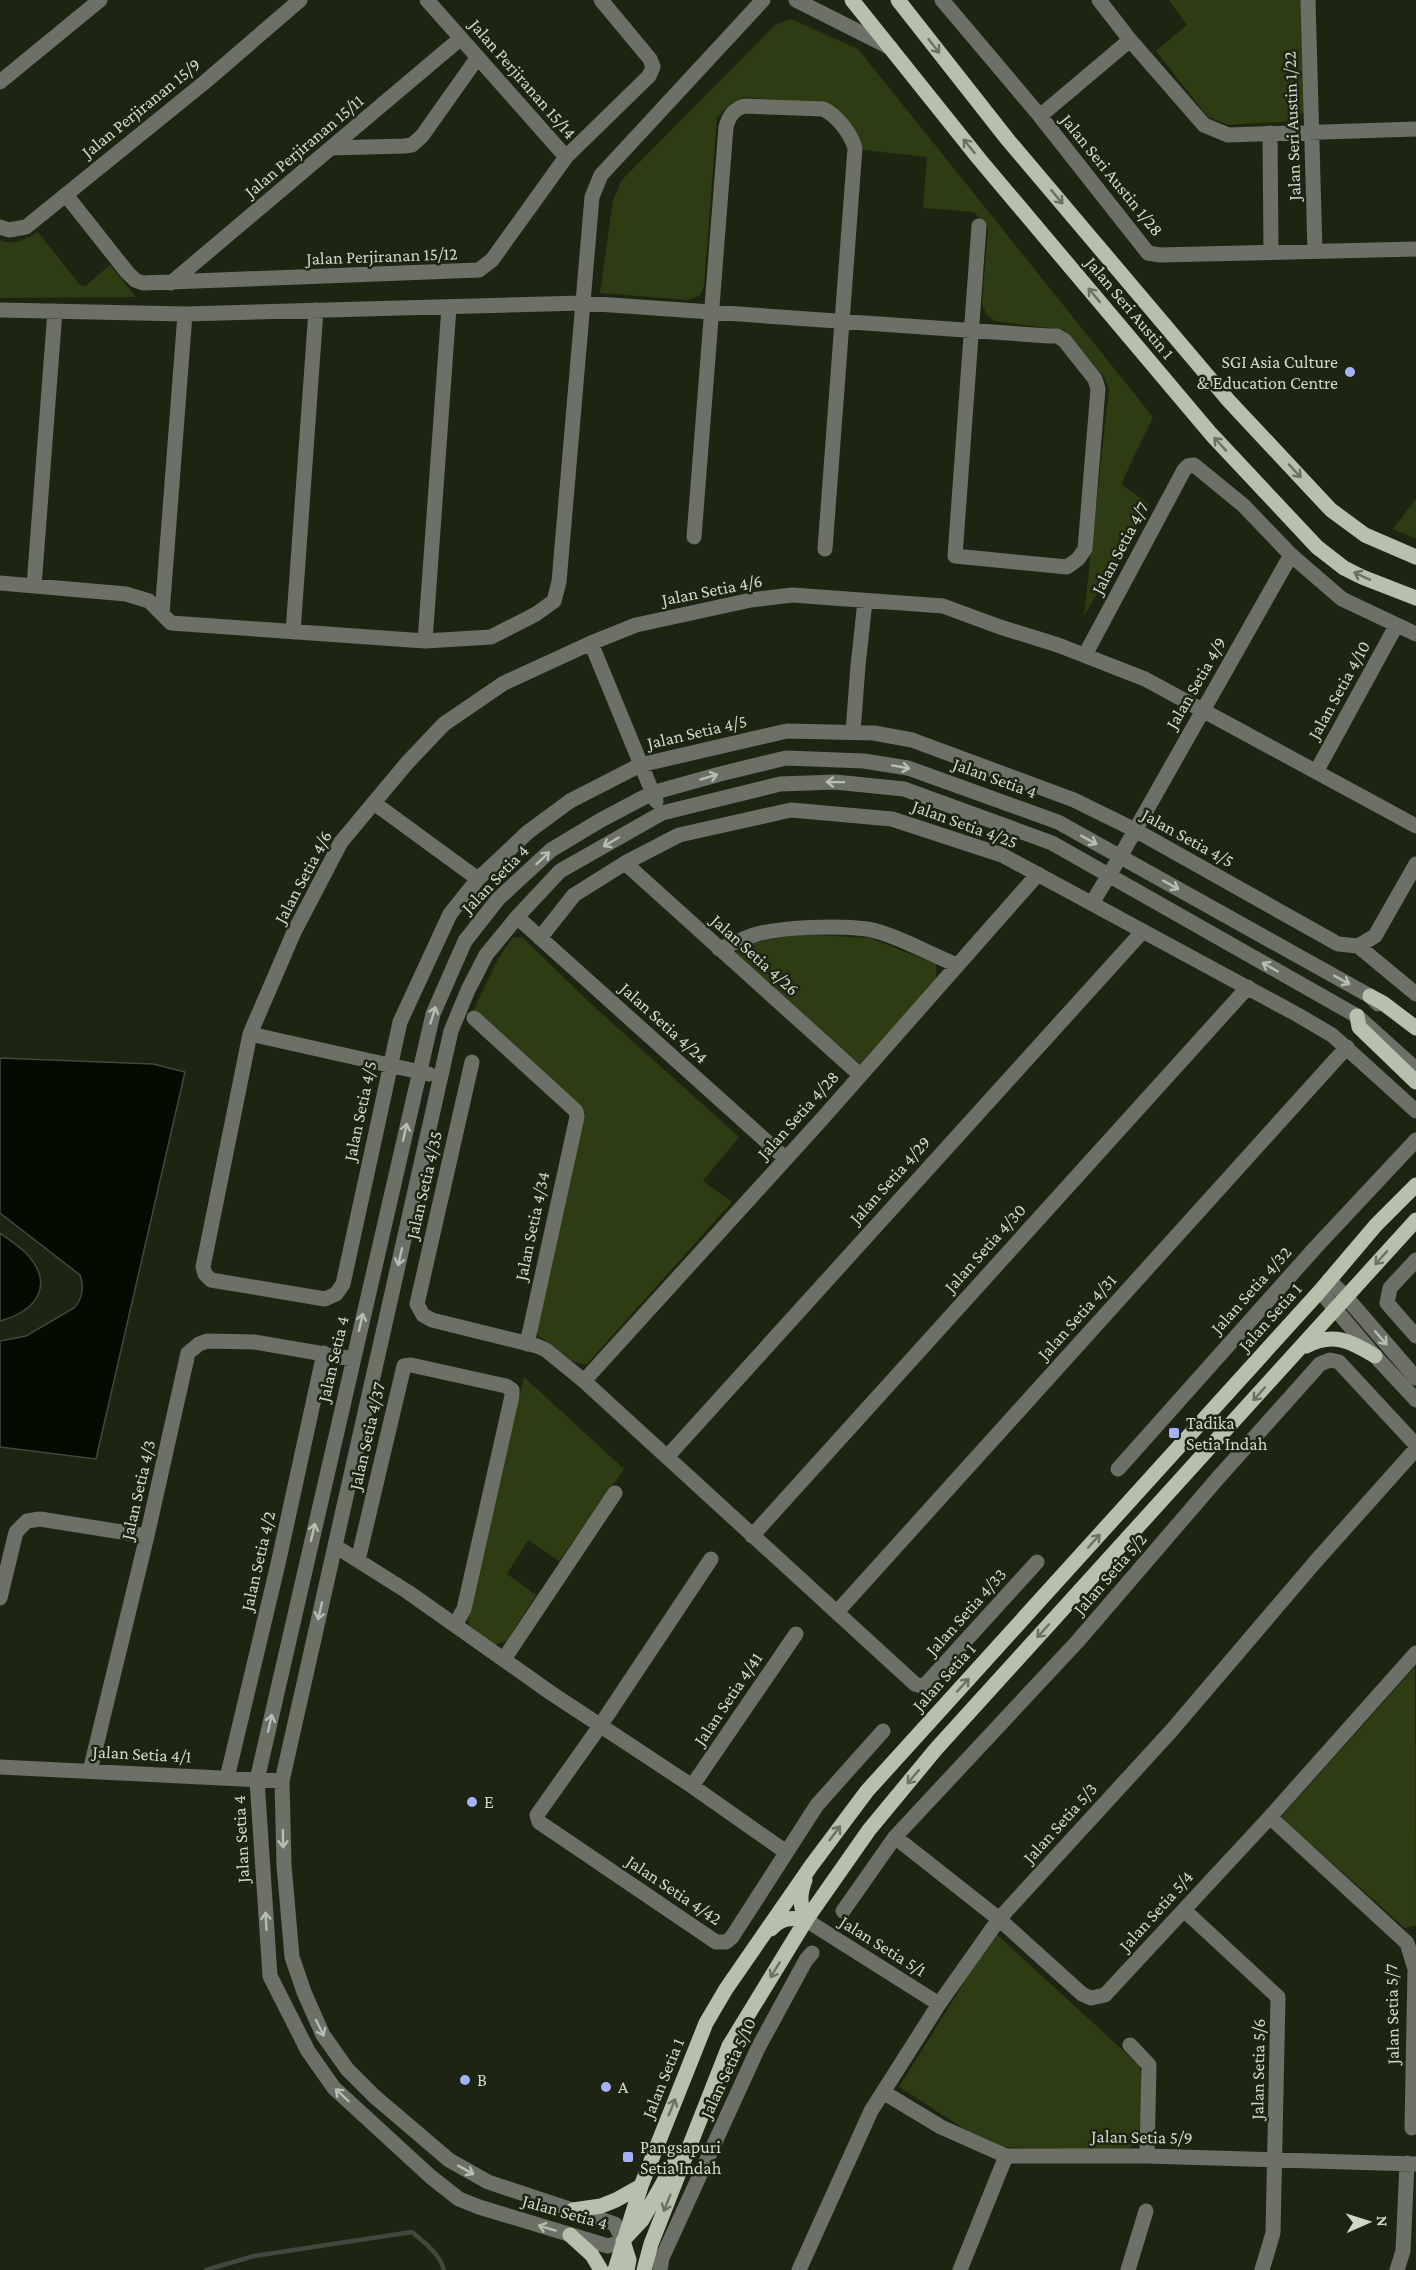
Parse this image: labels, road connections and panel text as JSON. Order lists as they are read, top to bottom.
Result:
{
  "streets": {
    "main road": ["Jalan Seri Austin 1", "Jalan Setia 1"],
    "street": [
      "Jalan Perjiranan 15/14",
      "Jalan Perjiranan 15/9",
      "Jalan Seri Austin 1/22",
      "Jalan Perjiranan 15/11",
      "Jalan Seri Austin 1/28",
      "Jalan Perjiranan 15/12",
      "Jalan Setia 4/7",
      "Jalan Setia 4/6",
      "Jalan Setia 4/9",
      "Jalan Setia 4/10",
      "Jalan Setia 4/5",
      "Jalan Setia 4",
      "Jalan Setia 4/25",
      "Jalan Setia 4/26",
      "Jalan Setia 4/24",
      "Jalan Setia 4/28",
      "Jalan Setia 4/29",
      "Jalan Setia 4/35",
      "Jalan Setia 4/34",
      "Jalan Setia 4/30",
      "Jalan Setia 4/32",
      "Jalan Setia 4/31",
      "Jalan Setia 4/37",
      "Jalan Setia 4/3",
      "Jalan Setia 4/2",
      "Jalan Setia 5/2",
      "Jalan Setia 4/33",
      "Jalan Setia 4/41",
      "Jalan Setia 4/1",
      "Jalan Setia 5/3",
      "Jalan Setia 4/42",
      "Jalan Setia 5/4",
      "Jalan Setia 5/1",
      "Jalan Setia 5/7",
      "Jalan Setia 5/10",
      "Jalan Setia 5/6",
      "Jalan Setia 5/9"
    ]
  },
  "crossings": [
    ["Jalan Perjiranan 15/14", "Jalan Perjiranan 15/11"],
    ["Jalan Perjiranan 15/14", "Jalan Perjiranan 15/12"],
    ["Jalan Perjiranan 15/9", "Jalan Perjiranan 15/12"],
    ["Jalan Seri Austin 1/22", "Jalan Seri Austin 1/28"],
    ["Jalan Perjiranan 15/11", "Jalan Perjiranan 15/12"],
    ["Jalan Setia 4/7", "Jalan Setia 4/6"],
    ["Jalan Setia 4/7", "Jalan Setia 4/9"],
    ["Jalan Setia 4/6", "Jalan Setia 4/9"],
    ["Jalan Setia 4/6", "Jalan Setia 4/10"],
    ["Jalan Setia 4/6", "Jalan Setia 4/5"],
    ["Jalan Setia 4/9", "Jalan Setia 4/5"],
    ["Jalan Setia 4/9", "Jalan Setia 4"],
    ["Jalan Setia 4/9", "Jalan Setia 4/25"],
    ["Jalan Setia 4", "Jalan Setia 4/24"],
    ["Jalan Setia 4", "Jalan Setia 1"],
    ["Jalan Setia 4", "Jalan Setia 4/3"],
    ["Jalan Setia 4", "Jalan Setia 4/1"],
    ["Jalan Setia 4/25", "Jalan Setia 4/26"],
    ["Jalan Setia 4/25", "Jalan Setia 4/24"],
    ["Jalan Setia 4/25", "Jalan Setia 4/28"],
    ["Jalan Setia 4/25", "Jalan Setia 4/29"],
    ["Jalan Setia 4/25", "Jalan Setia 4/30"],
    ["Jalan Setia 4/25", "Jalan Setia 4/31"],
    ["Jalan Setia 4/26", "Jalan Setia 4/28"],
    ["Jalan Setia 4/24", "Jalan Setia 4/28"],
    ["Jalan Setia 4/35", "Jalan Setia 4/34"],
    ["Jalan Setia 4/31", "Jalan Setia 4/33"],
    ["Jalan Setia 4/3", "Jalan Setia 4/2"],
    ["Jalan Setia 4/3", "Jalan Setia 4/1"],
    ["Jalan Setia 4/2", "Jalan Setia 4/1"],
    ["Jalan Setia 5/2", "Jalan Setia 5/3"],
    ["Jalan Setia 5/2", "Jalan Setia 5/4"],
    ["Jalan Setia 5/3", "Jalan Setia 5/4"],
    ["Jalan Setia 5/3", "Jalan Setia 5/1"],
    ["Jalan Setia 5/3", "Jalan Setia 5/9"],
    ["Jalan Setia 5/4", "Jalan Setia 5/7"],
    ["Jalan Setia 5/4", "Jalan Setia 5/6"],
    ["Jalan Setia 5/6", "Jalan Setia 5/9"]
  ],
  "places": {
    "other": [
      "SGI Asia Culture & Education Centre",
      "E",
      "B",
      "A"
    ],
    "transit": ["Tadika Setia Indah", "Pangsapuri Setia Indah"]
  },
  "north": "right"
}
